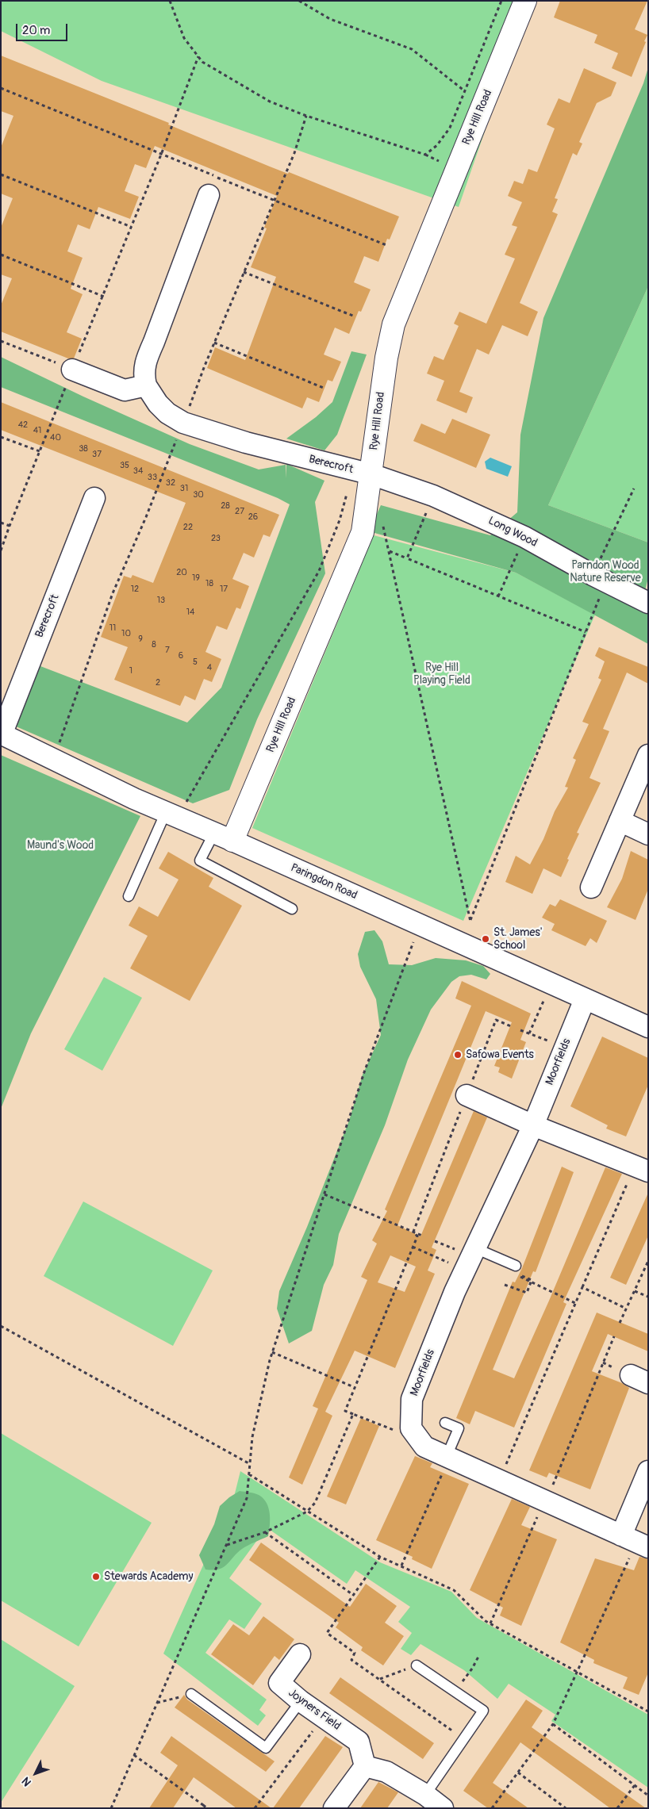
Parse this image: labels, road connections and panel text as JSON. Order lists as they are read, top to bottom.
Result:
{
  "streets": {
    "street": [
      "Rye Hill Road",
      "Berecroft",
      "Long Wood",
      "Paringdon Road",
      "Moorfields",
      "Joyners Field"
    ]
  },
  "crossings": [
    ["Rye Hill Road", "Berecroft"],
    ["Rye Hill Road", "Long Wood"],
    ["Rye Hill Road", "Paringdon Road"],
    ["Berecroft", "Long Wood"],
    ["Berecroft", "Paringdon Road"],
    ["Paringdon Road", "Moorfields"]
  ],
  "parks": ["Parndon Wood Nature Reserve", "Rye Hill Playing Field", "Maund's Wood"],
  "places": ["St. James' School", "Safowa Events", "Stewards Academy"],
  "house_numbers": [
    "42",
    "41",
    "40",
    "38",
    "37",
    "35",
    "34",
    "33",
    "32",
    "31",
    "30",
    "28",
    "27",
    "26",
    "22",
    "23",
    "20",
    "19",
    "18",
    "12",
    "17",
    "13",
    "14",
    "11",
    "10",
    "9",
    "8",
    "7",
    "6",
    "5",
    "4",
    "1",
    "2"
  ],
  "scale_bar": "20 m",
  "north": "bottom left"
}
